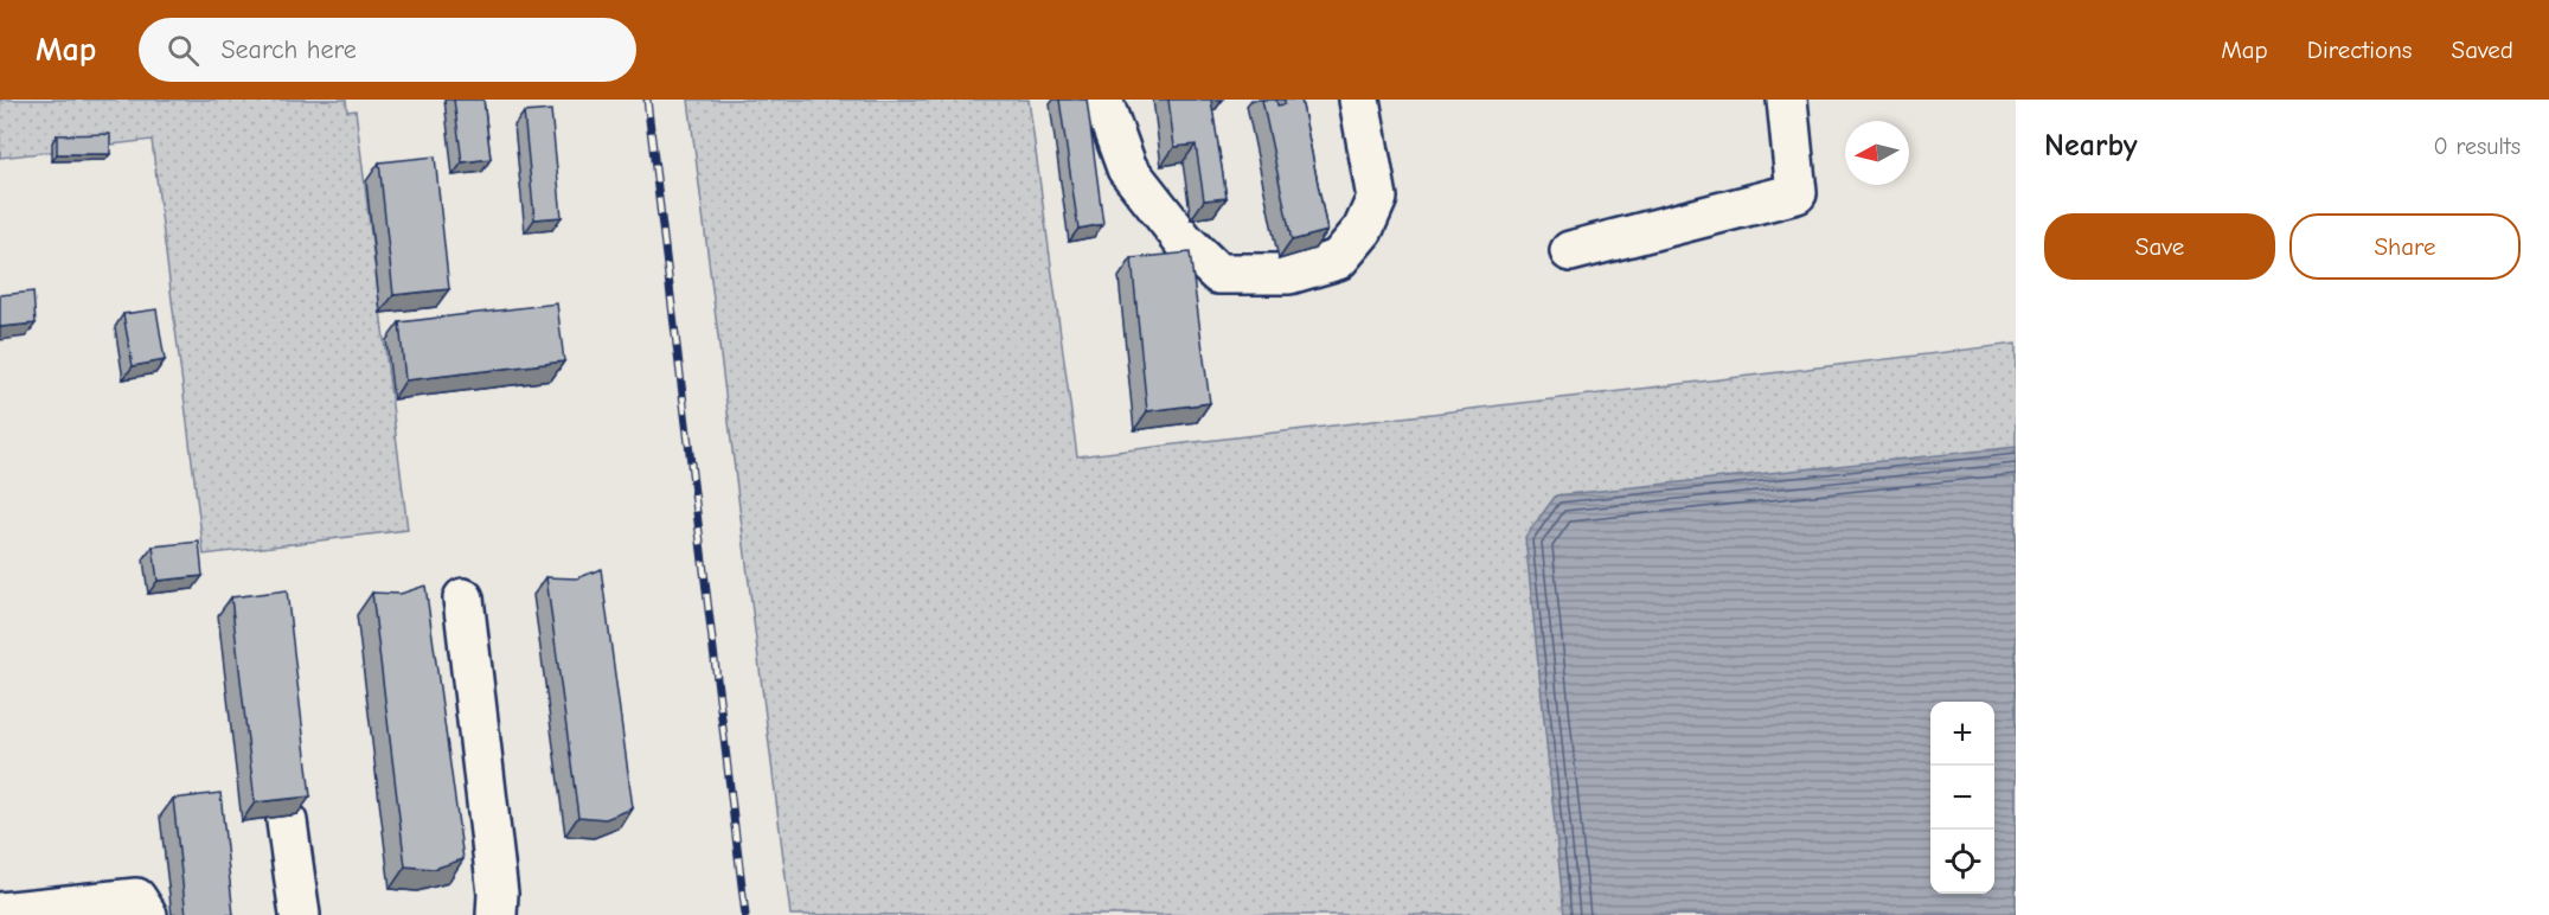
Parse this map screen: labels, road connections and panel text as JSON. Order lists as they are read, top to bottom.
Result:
{
  "north": "left",
  "page": {
    "header": "Map",
    "search": "Search here",
    "nav": ["Map", "Directions", "Saved"],
    "heading": ["Nearby", "0 results"],
    "buttons": ["Save", "Share"],
    "map_buttons": ["+", "−"]
  }
}
